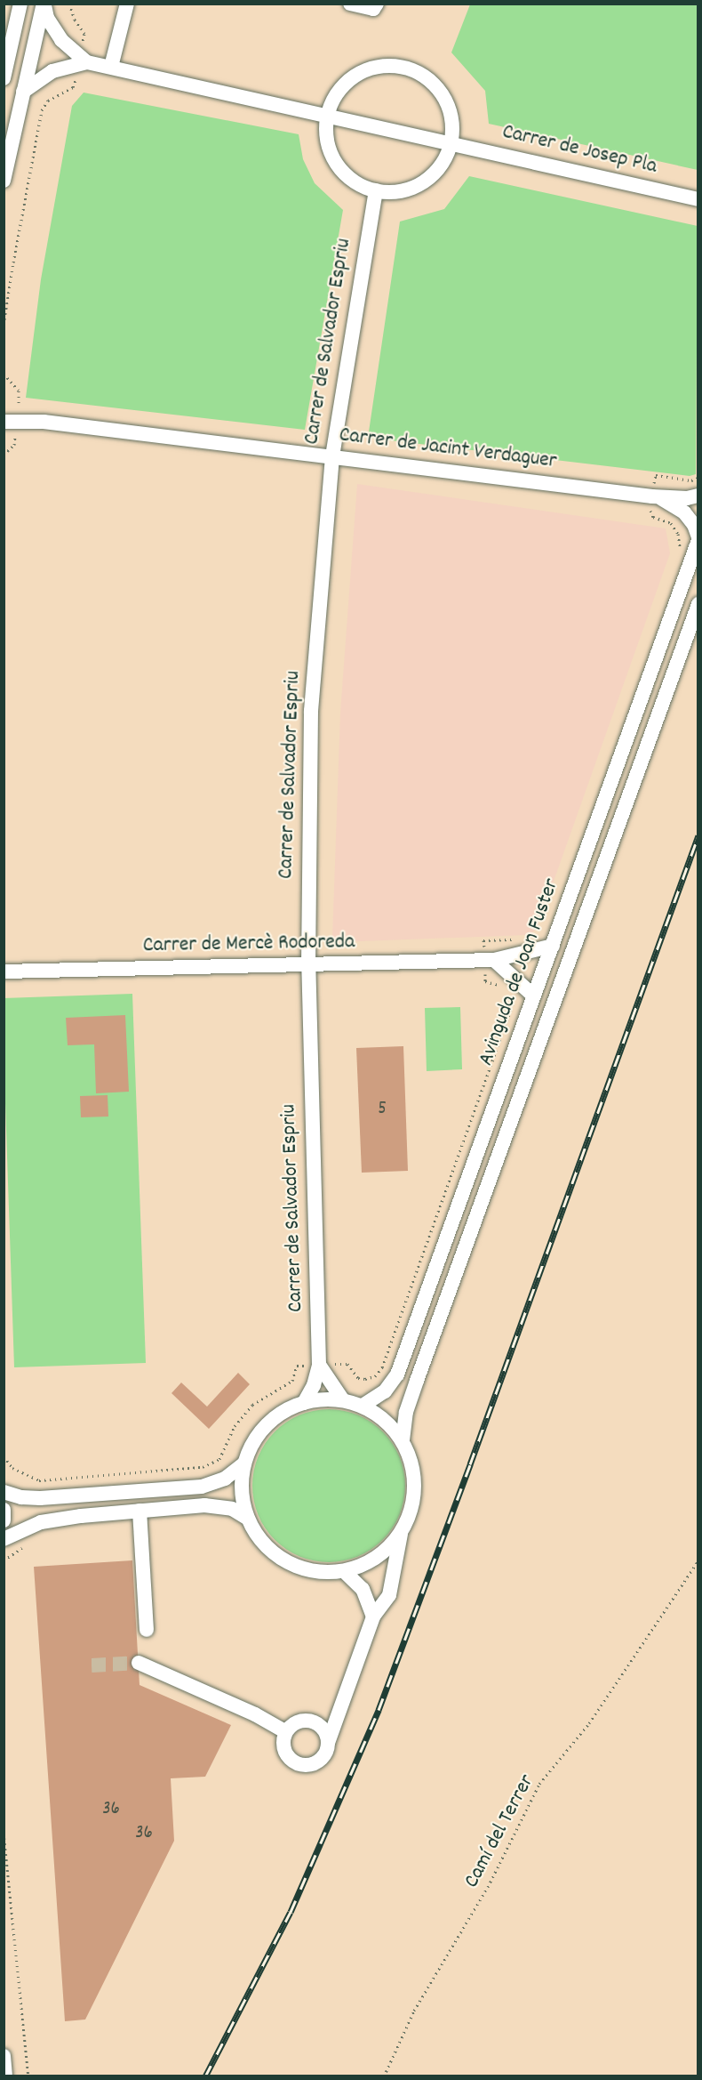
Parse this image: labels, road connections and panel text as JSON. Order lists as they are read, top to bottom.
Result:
{
  "streets": {
    "street": [
      "Carrer de Josep Pla",
      "Carrer de Salvador Espriu",
      "Carrer de Jacint Verdaguer",
      "Carrer de Mercè Rodoreda",
      "Avinguda de Joan Fuster"
    ],
    "path": ["Camí del Terrer"]
  },
  "crossings": [
    ["Carrer de Salvador Espriu", "Carrer de Jacint Verdaguer"],
    ["Carrer de Salvador Espriu", "Carrer de Mercè Rodoreda"],
    ["Carrer de Salvador Espriu", "Avinguda de Joan Fuster"],
    ["Carrer de Jacint Verdaguer", "Avinguda de Joan Fuster"],
    ["Carrer de Mercè Rodoreda", "Avinguda de Joan Fuster"]
  ],
  "house_numbers": ["5", "36", "36"]
}
